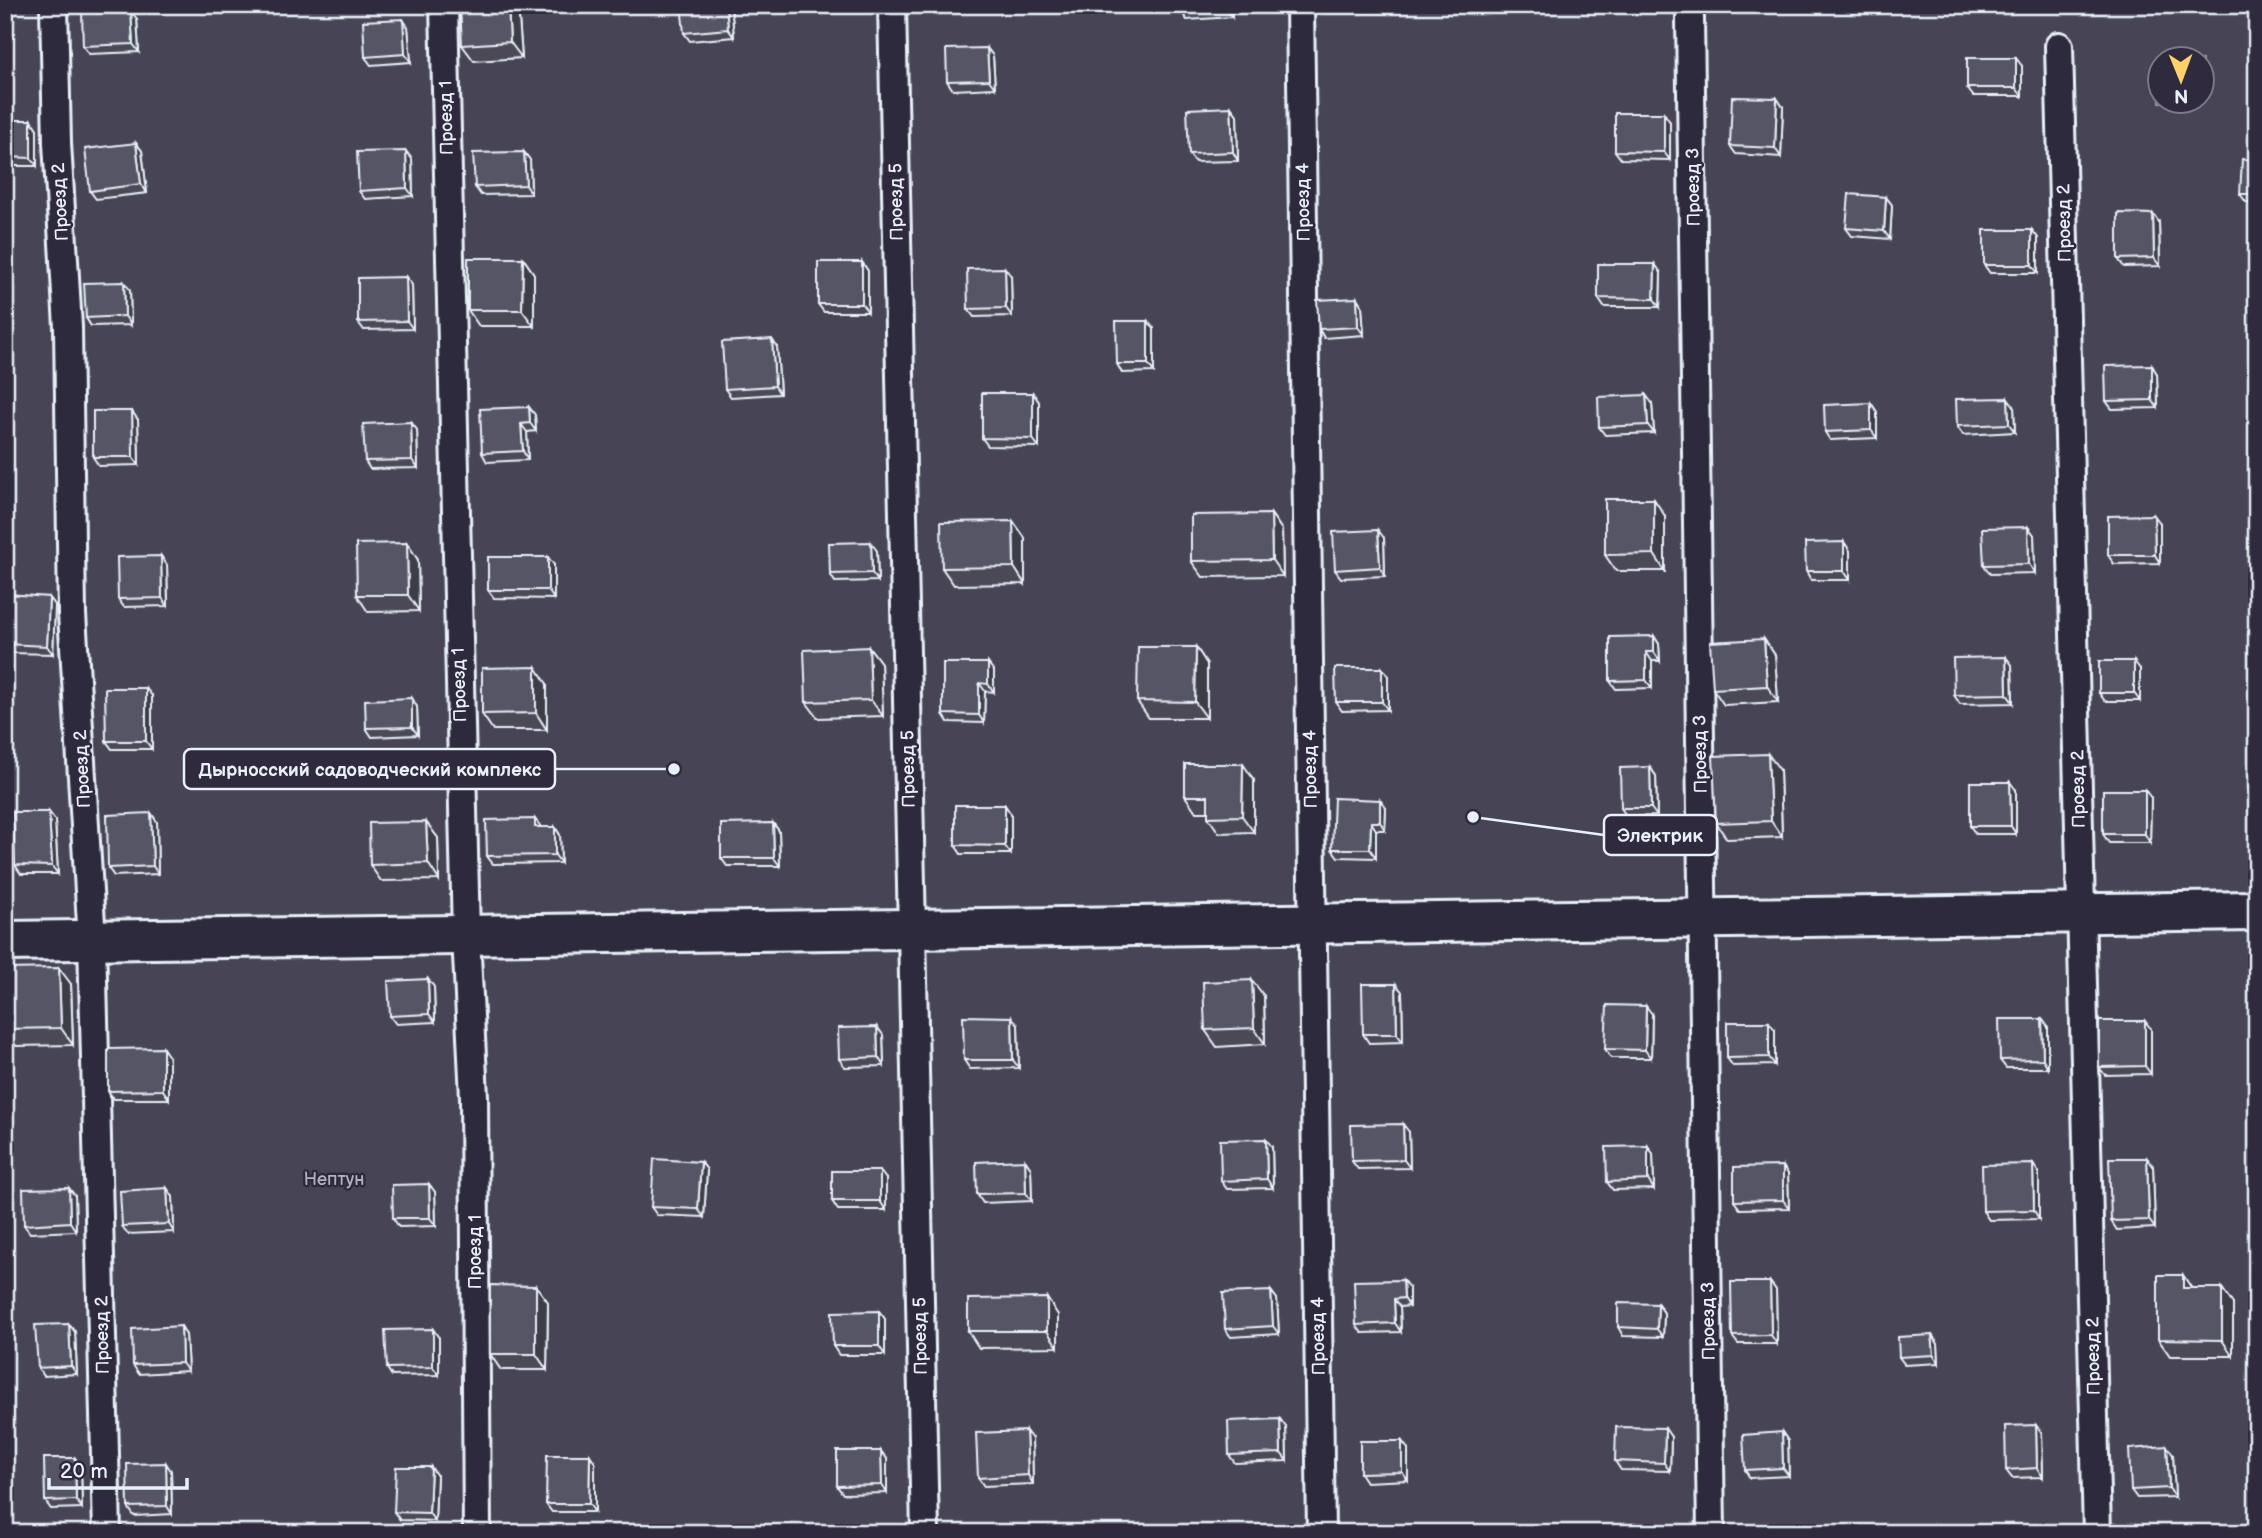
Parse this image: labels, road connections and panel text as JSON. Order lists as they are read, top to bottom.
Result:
{
  "streets": {
    "lane": [
      "Проезд 1",
      "Проезд 3",
      "Проезд 2",
      "Проезд 5",
      "Проезд 4"
    ]
  },
  "parks": ["Нептун"],
  "places": ["Дырносский садоводческий комплекс", "Электрик"],
  "scale_bar": "20 m",
  "north": "bottom"
}
